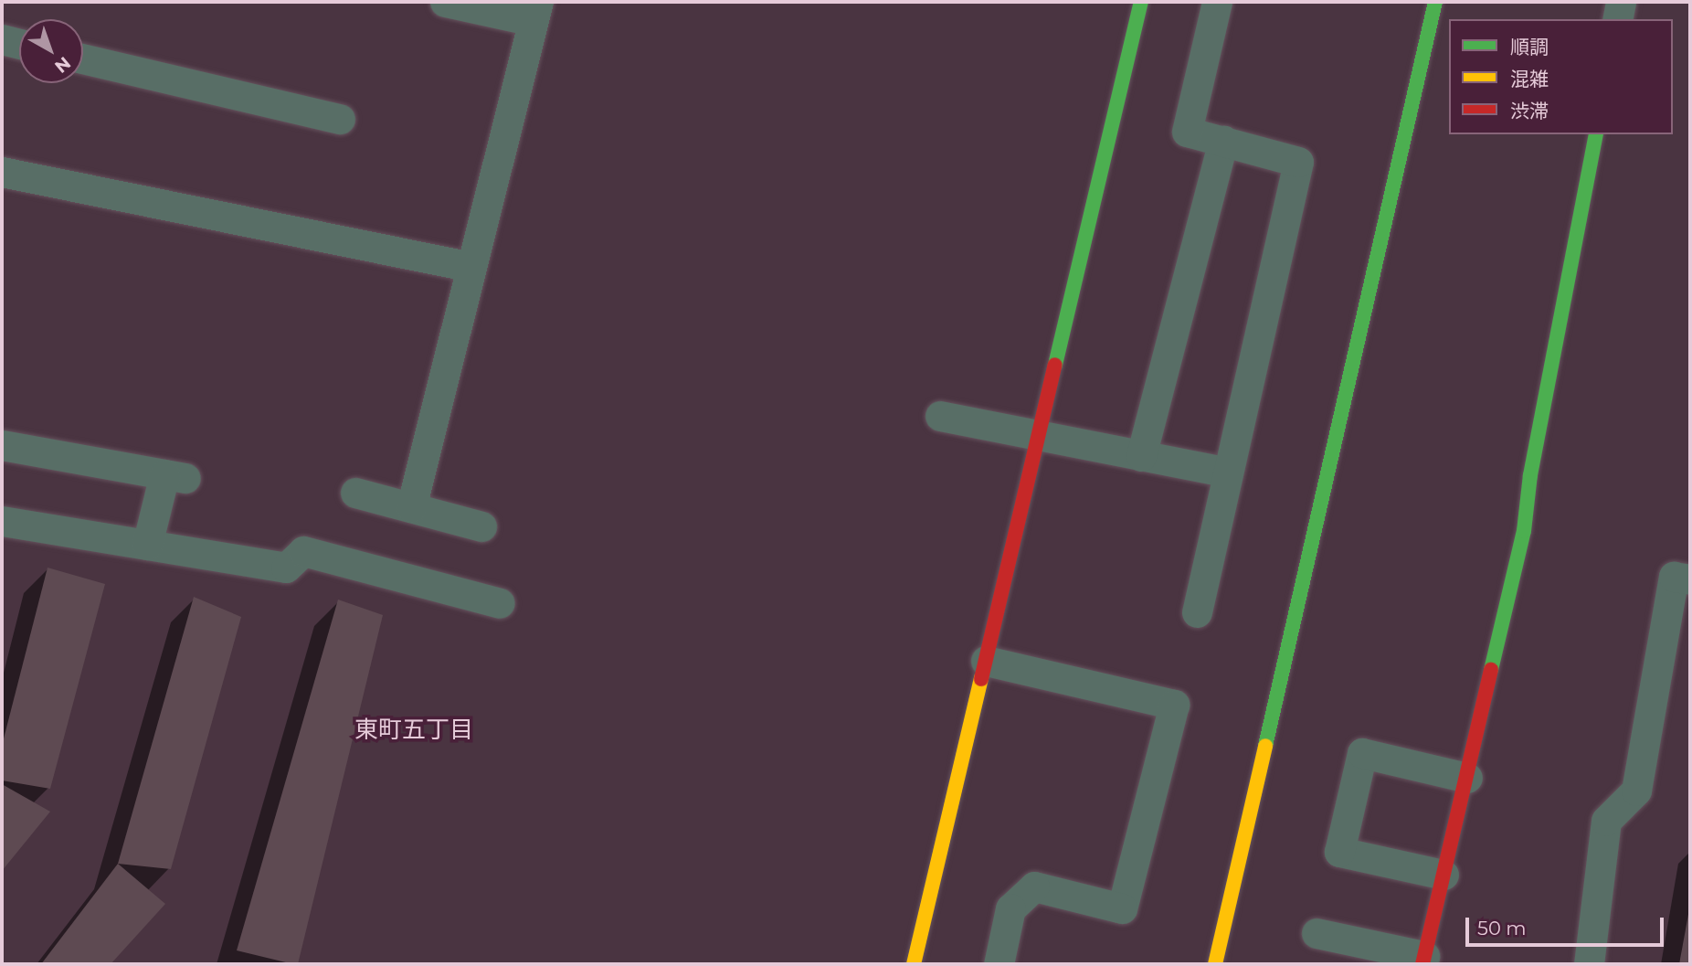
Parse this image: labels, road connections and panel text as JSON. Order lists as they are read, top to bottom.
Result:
{
  "districts": ["東町五丁目"],
  "legend": ["順調", "混雑", "渋滞"],
  "scale_bar": "50 m",
  "north": "bottom right"
}
